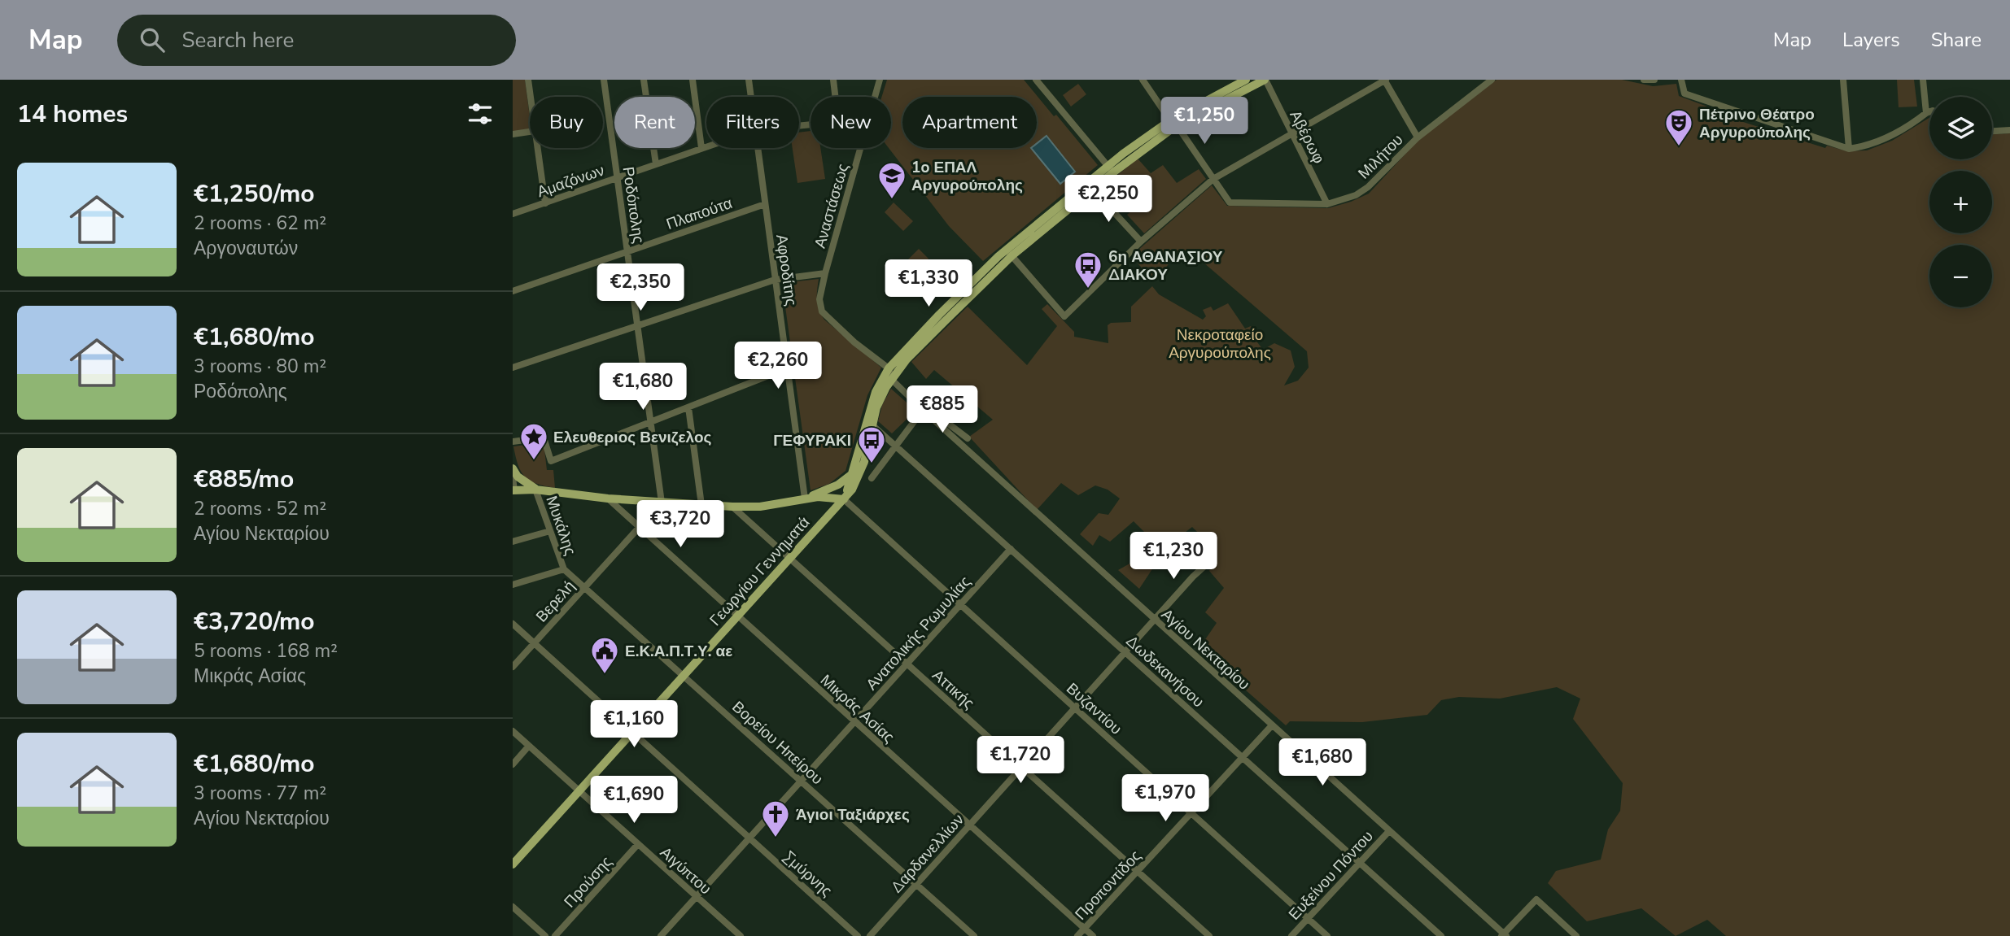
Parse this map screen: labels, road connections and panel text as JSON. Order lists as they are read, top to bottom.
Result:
{
  "streets": {
    "main road": ["Γεωργίου Γεννηματά"],
    "street": [
      "Αβέρωφ",
      "Μιλήτου",
      "Αμαζόνων",
      "Ροδόπολης",
      "Αναστάσεως",
      "Πλαπούτα",
      "Αφροδίτης",
      "Μυκάλης",
      "Βερελή",
      "Ανατολικής Ρωμυλίας",
      "Αγίου Νεκταρίου",
      "Δωδεκανήσου",
      "Αττικής",
      "Μικράς Ασίας",
      "Βυζαντίου",
      "Βορείου Ηπείρου",
      "Δαρδανελλίων",
      "Αιγύπτου",
      "Σμύρνης",
      "Ευξείνου Πόντου",
      "Προύσης",
      "Προποντίδος"
    ]
  },
  "crossings": [
    ["Αβέρωφ", "Μιλήτου"],
    ["Αμαζόνων", "Ροδόπολης"],
    ["Ροδόπολης", "Πλαπούτα"],
    ["Ροδόπολης", "Βερελή"],
    ["Πλαπούτα", "Αφροδίτης"],
    ["Μυκάλης", "Βορείου Ηπείρου"],
    ["Γεωργίου Γεννηματά", "Αγίου Νεκταρίου"],
    ["Γεωργίου Γεννηματά", "Δωδεκανήσου"],
    ["Γεωργίου Γεννηματά", "Αττικής"],
    ["Γεωργίου Γεννηματά", "Μικράς Ασίας"],
    ["Γεωργίου Γεννηματά", "Βυζαντίου"],
    ["Γεωργίου Γεννηματά", "Βορείου Ηπείρου"],
    ["Γεωργίου Γεννηματά", "Αιγύπτου"],
    ["Γεωργίου Γεννηματά", "Σμύρνης"],
    ["Βερελή", "Μικράς Ασίας"],
    ["Βερελή", "Βορείου Ηπείρου"],
    ["Βερελή", "Σμύρνης"],
    ["Ανατολικής Ρωμυλίας", "Δωδεκανήσου"],
    ["Ανατολικής Ρωμυλίας", "Αττικής"],
    ["Ανατολικής Ρωμυλίας", "Μικράς Ασίας"],
    ["Ανατολικής Ρωμυλίας", "Βυζαντίου"],
    ["Ανατολικής Ρωμυλίας", "Βορείου Ηπείρου"],
    ["Ανατολικής Ρωμυλίας", "Αιγύπτου"],
    ["Ανατολικής Ρωμυλίας", "Σμύρνης"],
    ["Αγίου Νεκταρίου", "Δαρδανελλίων"],
    ["Αγίου Νεκταρίου", "Ευξείνου Πόντου"],
    ["Αγίου Νεκταρίου", "Προποντίδος"],
    ["Δωδεκανήσου", "Δαρδανελλίων"],
    ["Δωδεκανήσου", "Ευξείνου Πόντου"],
    ["Δωδεκανήσου", "Προποντίδος"],
    ["Αττικής", "Δαρδανελλίων"],
    ["Αττικής", "Προποντίδος"],
    ["Μικράς Ασίας", "Δαρδανελλίων"],
    ["Μικράς Ασίας", "Προποντίδος"],
    ["Βυζαντίου", "Δαρδανελλίων"],
    ["Βυζαντίου", "Ευξείνου Πόντου"],
    ["Βυζαντίου", "Προποντίδος"],
    ["Βορείου Ηπείρου", "Δαρδανελλίων"],
    ["Αιγύπτου", "Προύσης"]
  ],
  "parks": ["Νεκροταφείο Αργυρούπολης"],
  "places": {
    "theatre": ["Πέτρινο Θέατρο Αργυρούπολης"],
    "school or university": ["1o ΕΠΑΛ Αργυρούπολης"],
    "bus stop": ["6η ΑΘΑΝΑΣΙΟΥ ΔΙΑΚΟΥ", "ΓΕΦΥΡΑΚΙ"],
    "place": ["Ελευθεριος Βενιζελος"],
    "public building": ["Ε.Κ.Α.Π.Τ.Υ. αε"],
    "church": ["Άγιοι Ταξιάρχες"]
  },
  "page": {
    "header": "Map",
    "search": "Search here",
    "nav": ["Map", "Layers", "Share"],
    "heading": "14 homes",
    "map_buttons": ["+", "−"],
    "price": [
      "€1,250",
      "€2,250",
      "€1,330",
      "€2,350",
      "€2,260",
      "€1,680",
      "€885",
      "€3,720",
      "€1,230",
      "€1,160",
      "€1,720",
      "€1,680",
      "€1,970",
      "€1,690"
    ],
    "chip": [
      "Buy",
      "Rent",
      "Filters",
      "New",
      "Apartment"
    ],
    "list": [
      {
        "name": "€1,250/mo",
        "note": "2 rooms · 62 m² · Αργοναυτών"
      },
      {
        "name": "€1,680/mo",
        "note": "3 rooms · 80 m² · Ροδόπολης"
      },
      {
        "name": "€885/mo",
        "note": "2 rooms · 52 m² · Αγίου Νεκταρίου"
      },
      {
        "name": "€3,720/mo",
        "note": "5 rooms · 168 m² · Μικράς Ασίας"
      },
      {
        "name": "€1,680/mo",
        "note": "3 rooms · 77 m² · Αγίου Νεκταρίου"
      }
    ]
  }
}
